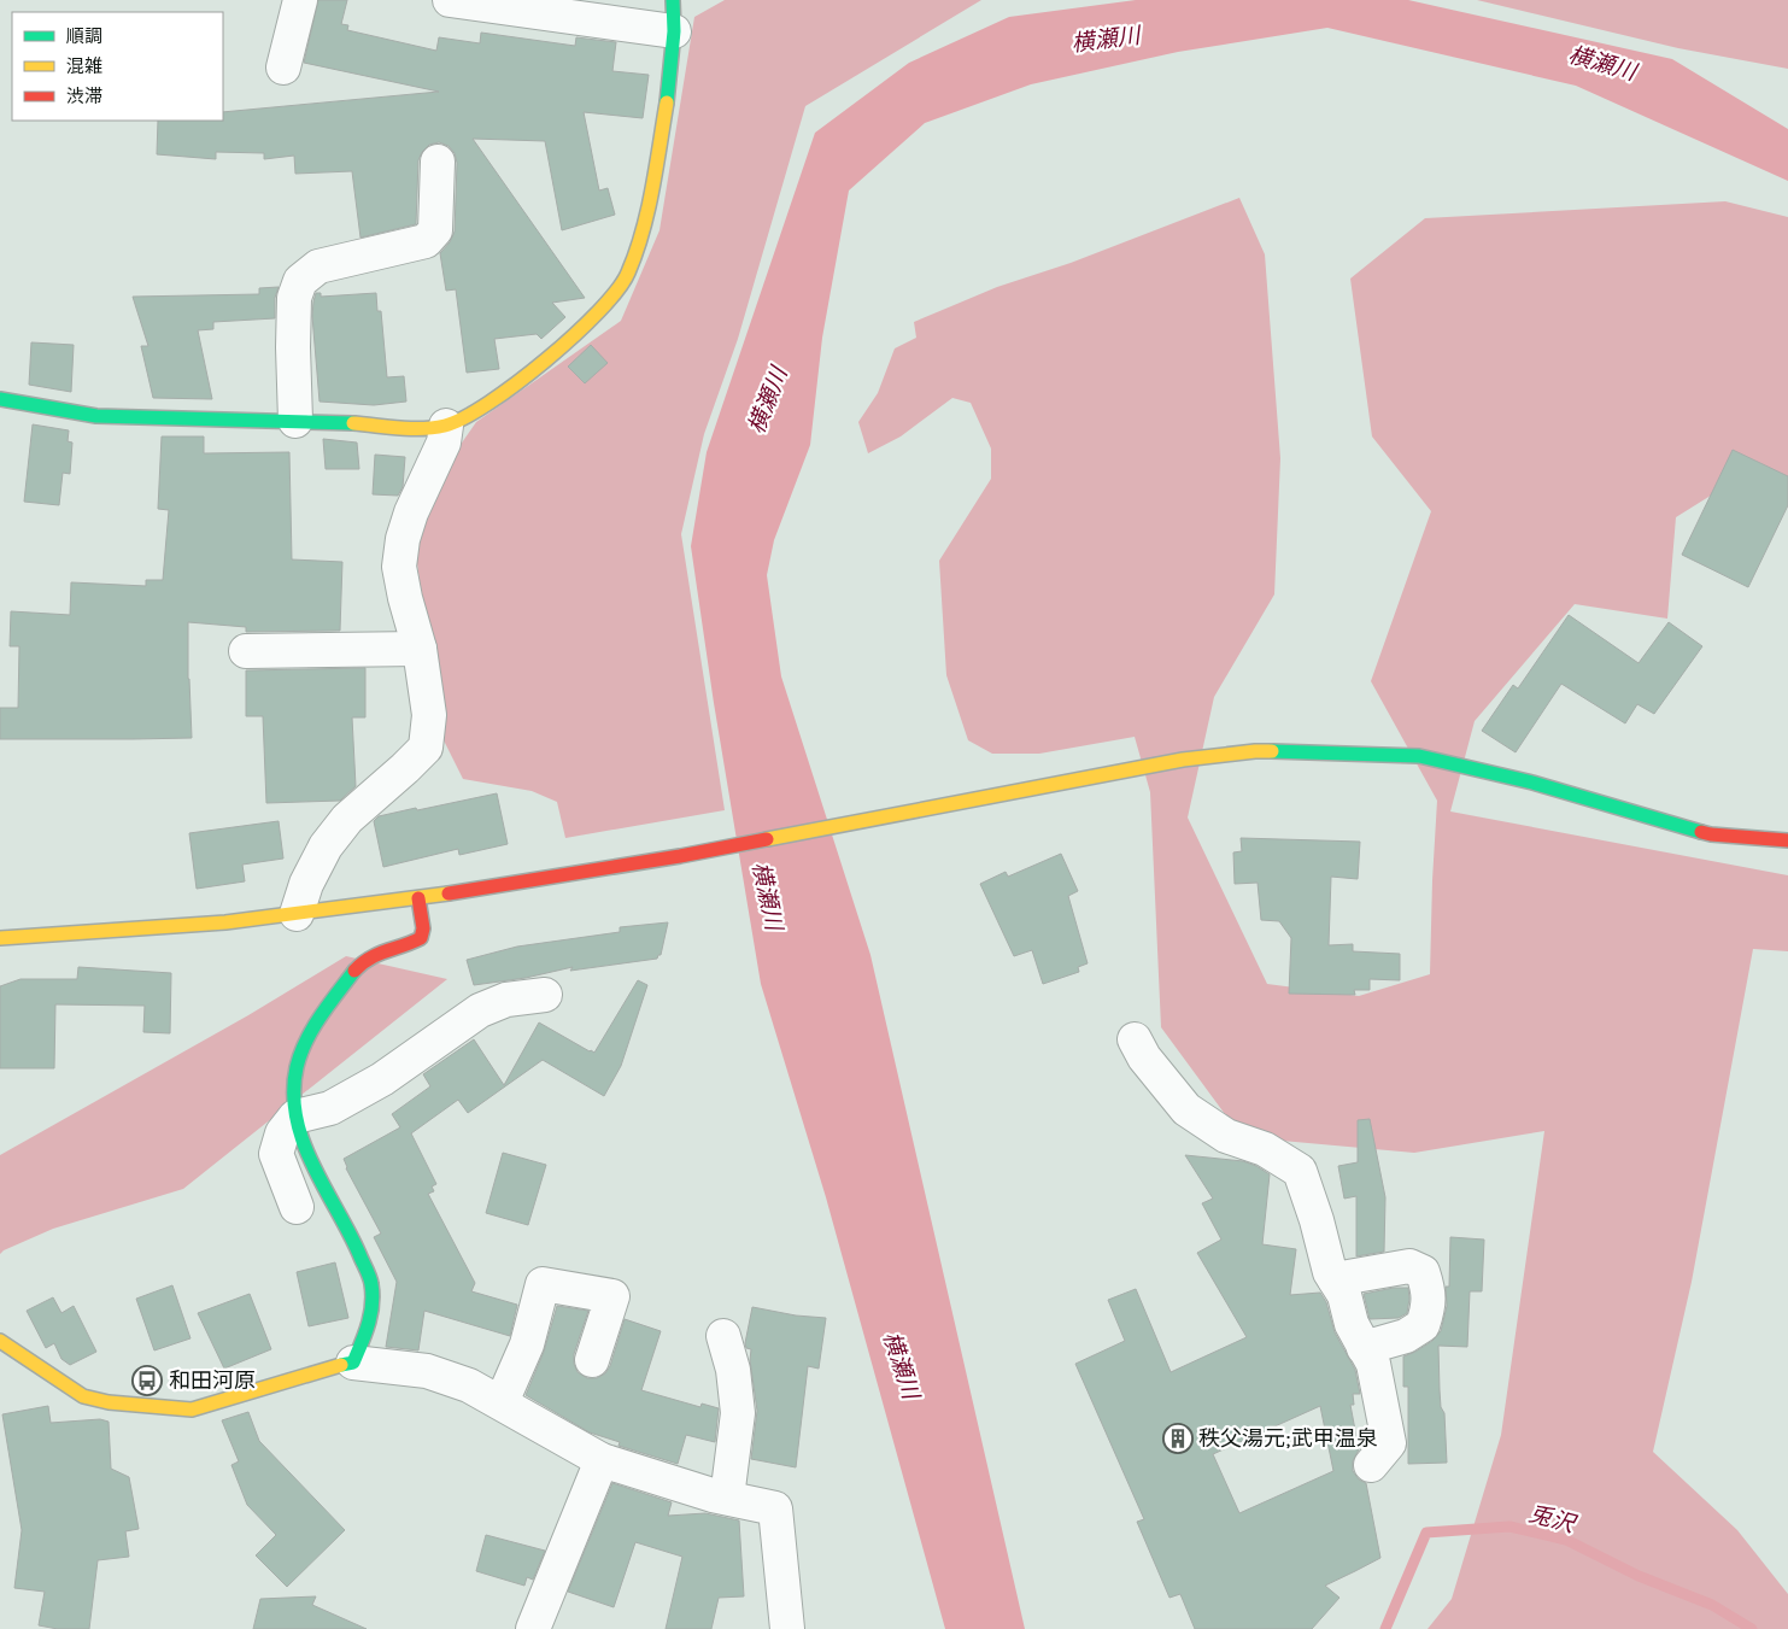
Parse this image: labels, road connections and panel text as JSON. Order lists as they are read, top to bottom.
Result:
{
  "water": ["横瀬川", "兎沢"],
  "places": {
    "bus stop": ["和田河原"],
    "building": ["秩父湯元;武甲温泉"]
  },
  "legend": ["順調", "混雑", "渋滞"]
}
